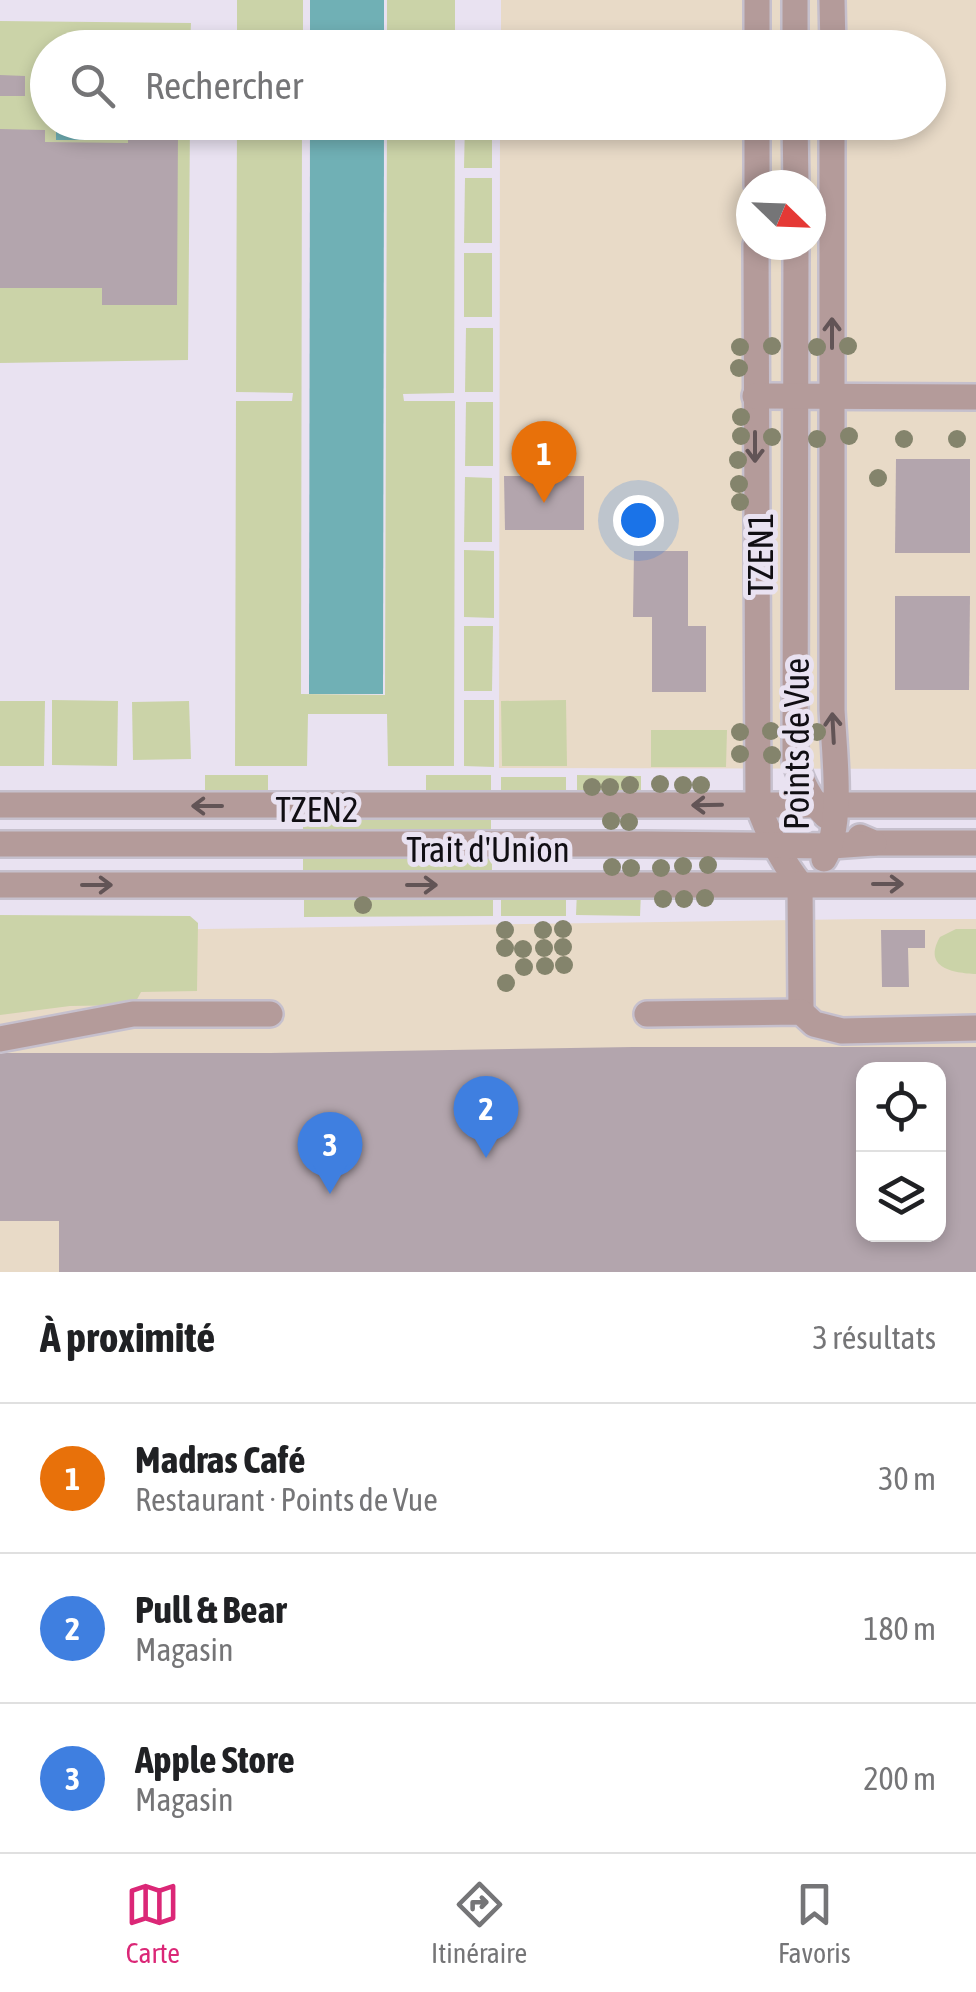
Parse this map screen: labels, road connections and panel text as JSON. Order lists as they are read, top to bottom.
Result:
{
  "streets": {
    "street": [
      "TZEN1",
      "Points de Vue",
      "TZEN2",
      "Trait d'Union"
    ]
  },
  "crossings": [
    ["TZEN1", "Points de Vue"],
    ["TZEN1", "TZEN2"],
    ["TZEN1", "Trait d'Union"],
    ["Points de Vue", "TZEN2"],
    ["Points de Vue", "Trait d'Union"],
    ["TZEN2", "Trait d'Union"]
  ],
  "north": "bottom right",
  "page": {
    "search": "Rechercher",
    "pins": ["1", "2", "3"],
    "heading": ["À proximité", "3 résultats"],
    "list": [
      {
        "mark": "1",
        "name": "Madras Café",
        "note": "Restaurant · Points de Vue",
        "value": "30 m"
      },
      {
        "mark": "2",
        "name": "Pull & Bear",
        "note": "Magasin",
        "value": "180 m"
      },
      {
        "mark": "3",
        "name": "Apple Store",
        "note": "Magasin",
        "value": "200 m"
      }
    ],
    "nav": ["Carte", "Itinéraire", "Favoris"]
  }
}
